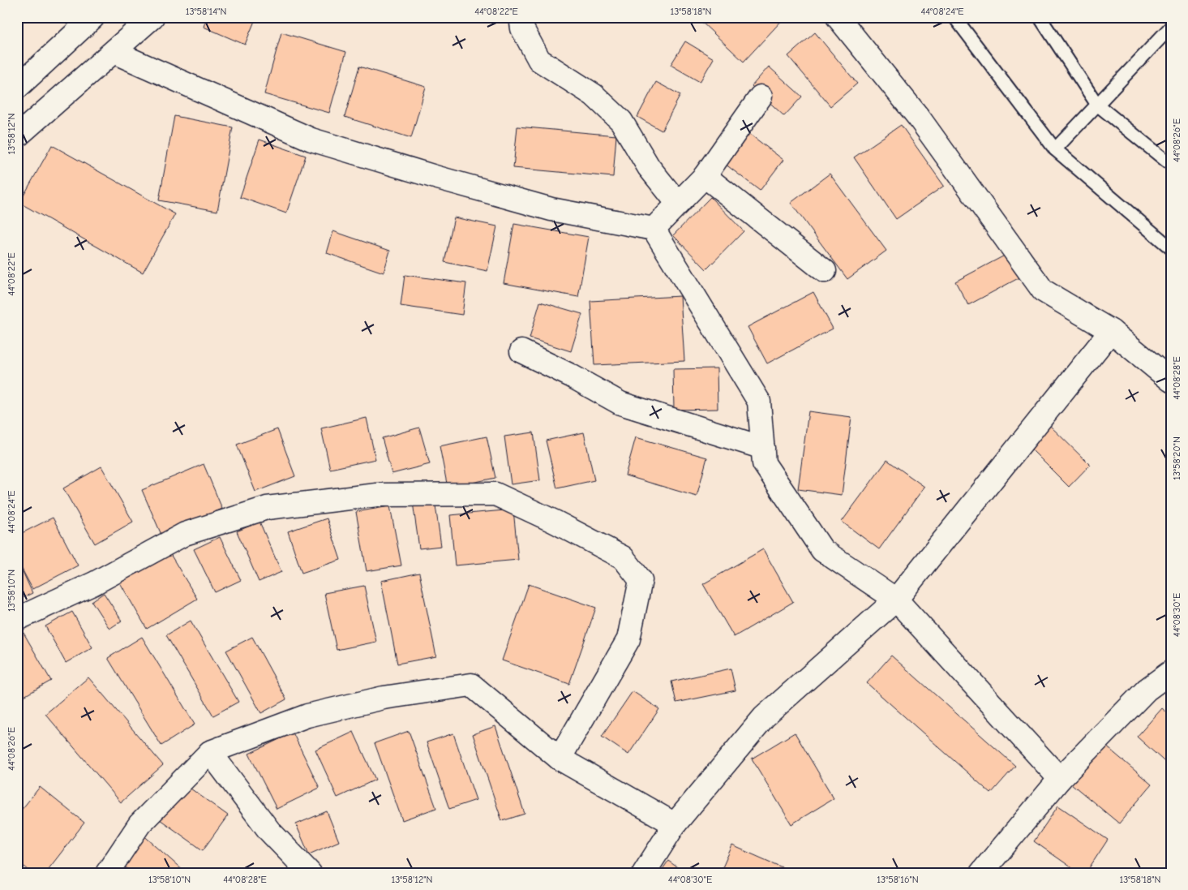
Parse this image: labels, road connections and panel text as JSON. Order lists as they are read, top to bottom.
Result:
{
  "coordinates": [
    "13°58'14\"N",
    "44°08'22\"E",
    "13°58'18\"N",
    "44°08'24\"E",
    "13°58'12\"N",
    "44°08'26\"E",
    "44°08'28\"E",
    "13°58'20\"N",
    "13°58'10\"N",
    "44°08'30\"E",
    "13°58'16\"N"
  ]
}
